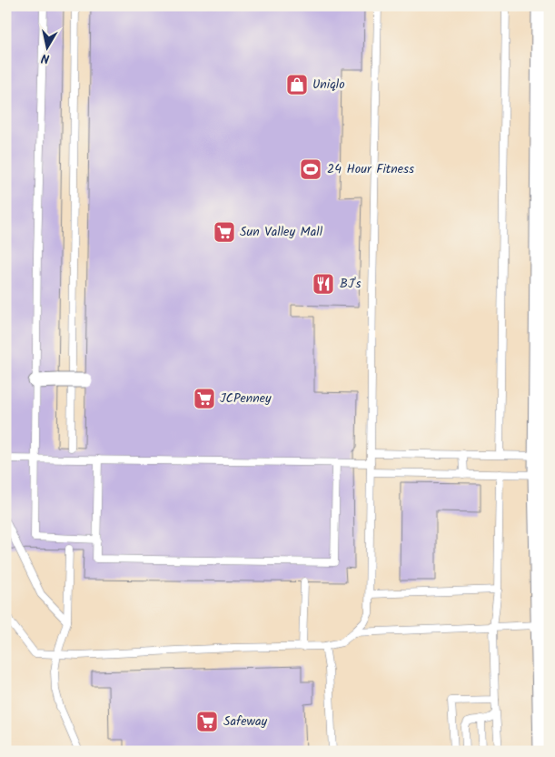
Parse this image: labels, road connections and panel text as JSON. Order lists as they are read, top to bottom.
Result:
{
  "places": {
    "shop": ["Uniqlo"],
    "sports": ["24 Hour Fitness"],
    "supermarket": ["Sun Valley Mall", "JCPenney", "Safeway"],
    "restaurant": ["BJ's"]
  },
  "north": "bottom"
}
